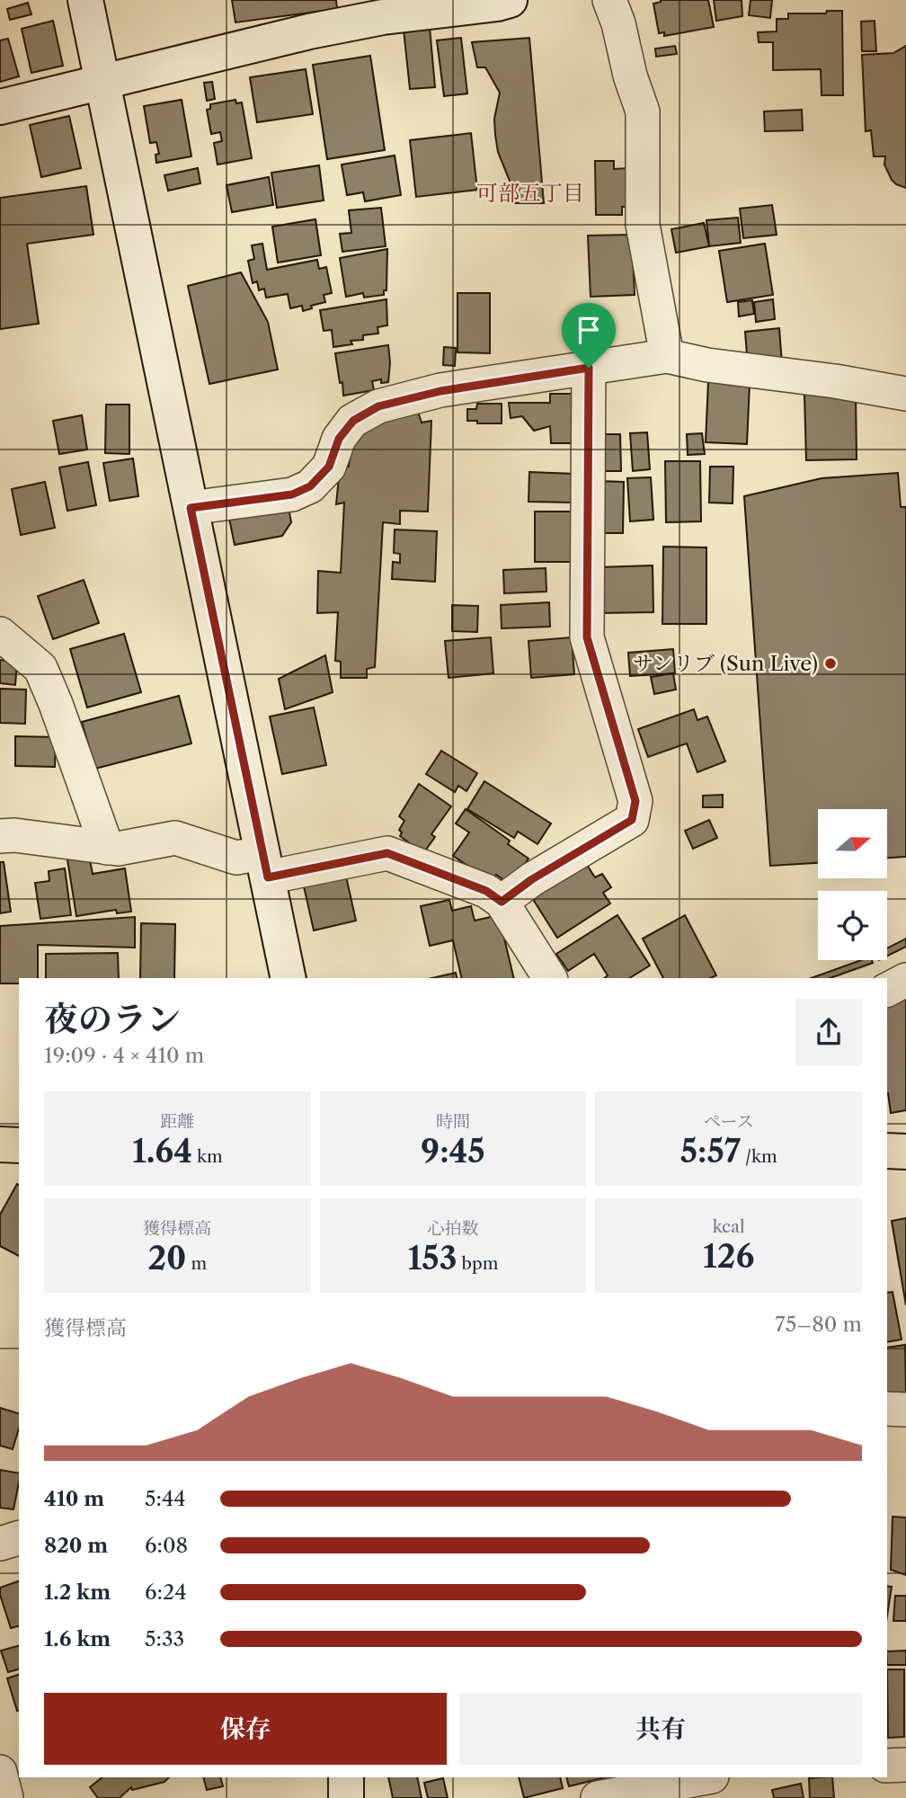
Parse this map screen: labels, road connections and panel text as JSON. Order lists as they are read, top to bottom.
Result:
{
  "districts": ["可部五丁目"],
  "places": ["サンリブ (Sun Live)"],
  "north": "right",
  "page": {
    "heading": ["夜のラン", "19:09 · 4 × 410 m"],
    "stats": [
      ["距離", "1.64 km"],
      ["時間", "9:45"],
      ["ペース", "5:57 /km"],
      ["獲得標高", "20 m"],
      ["心拍数", "153 bpm"],
      ["kcal", "126"]
    ],
    "chart": ["獲得標高", "75–80 m"],
    "list": [
      {
        "name": "410 m",
        "note": "5:44"
      },
      {
        "name": "820 m",
        "note": "6:08"
      },
      {
        "name": "1.2 km",
        "note": "6:24"
      },
      {
        "name": "1.6 km",
        "note": "5:33"
      }
    ],
    "buttons": ["保存", "共有"]
  }
}
